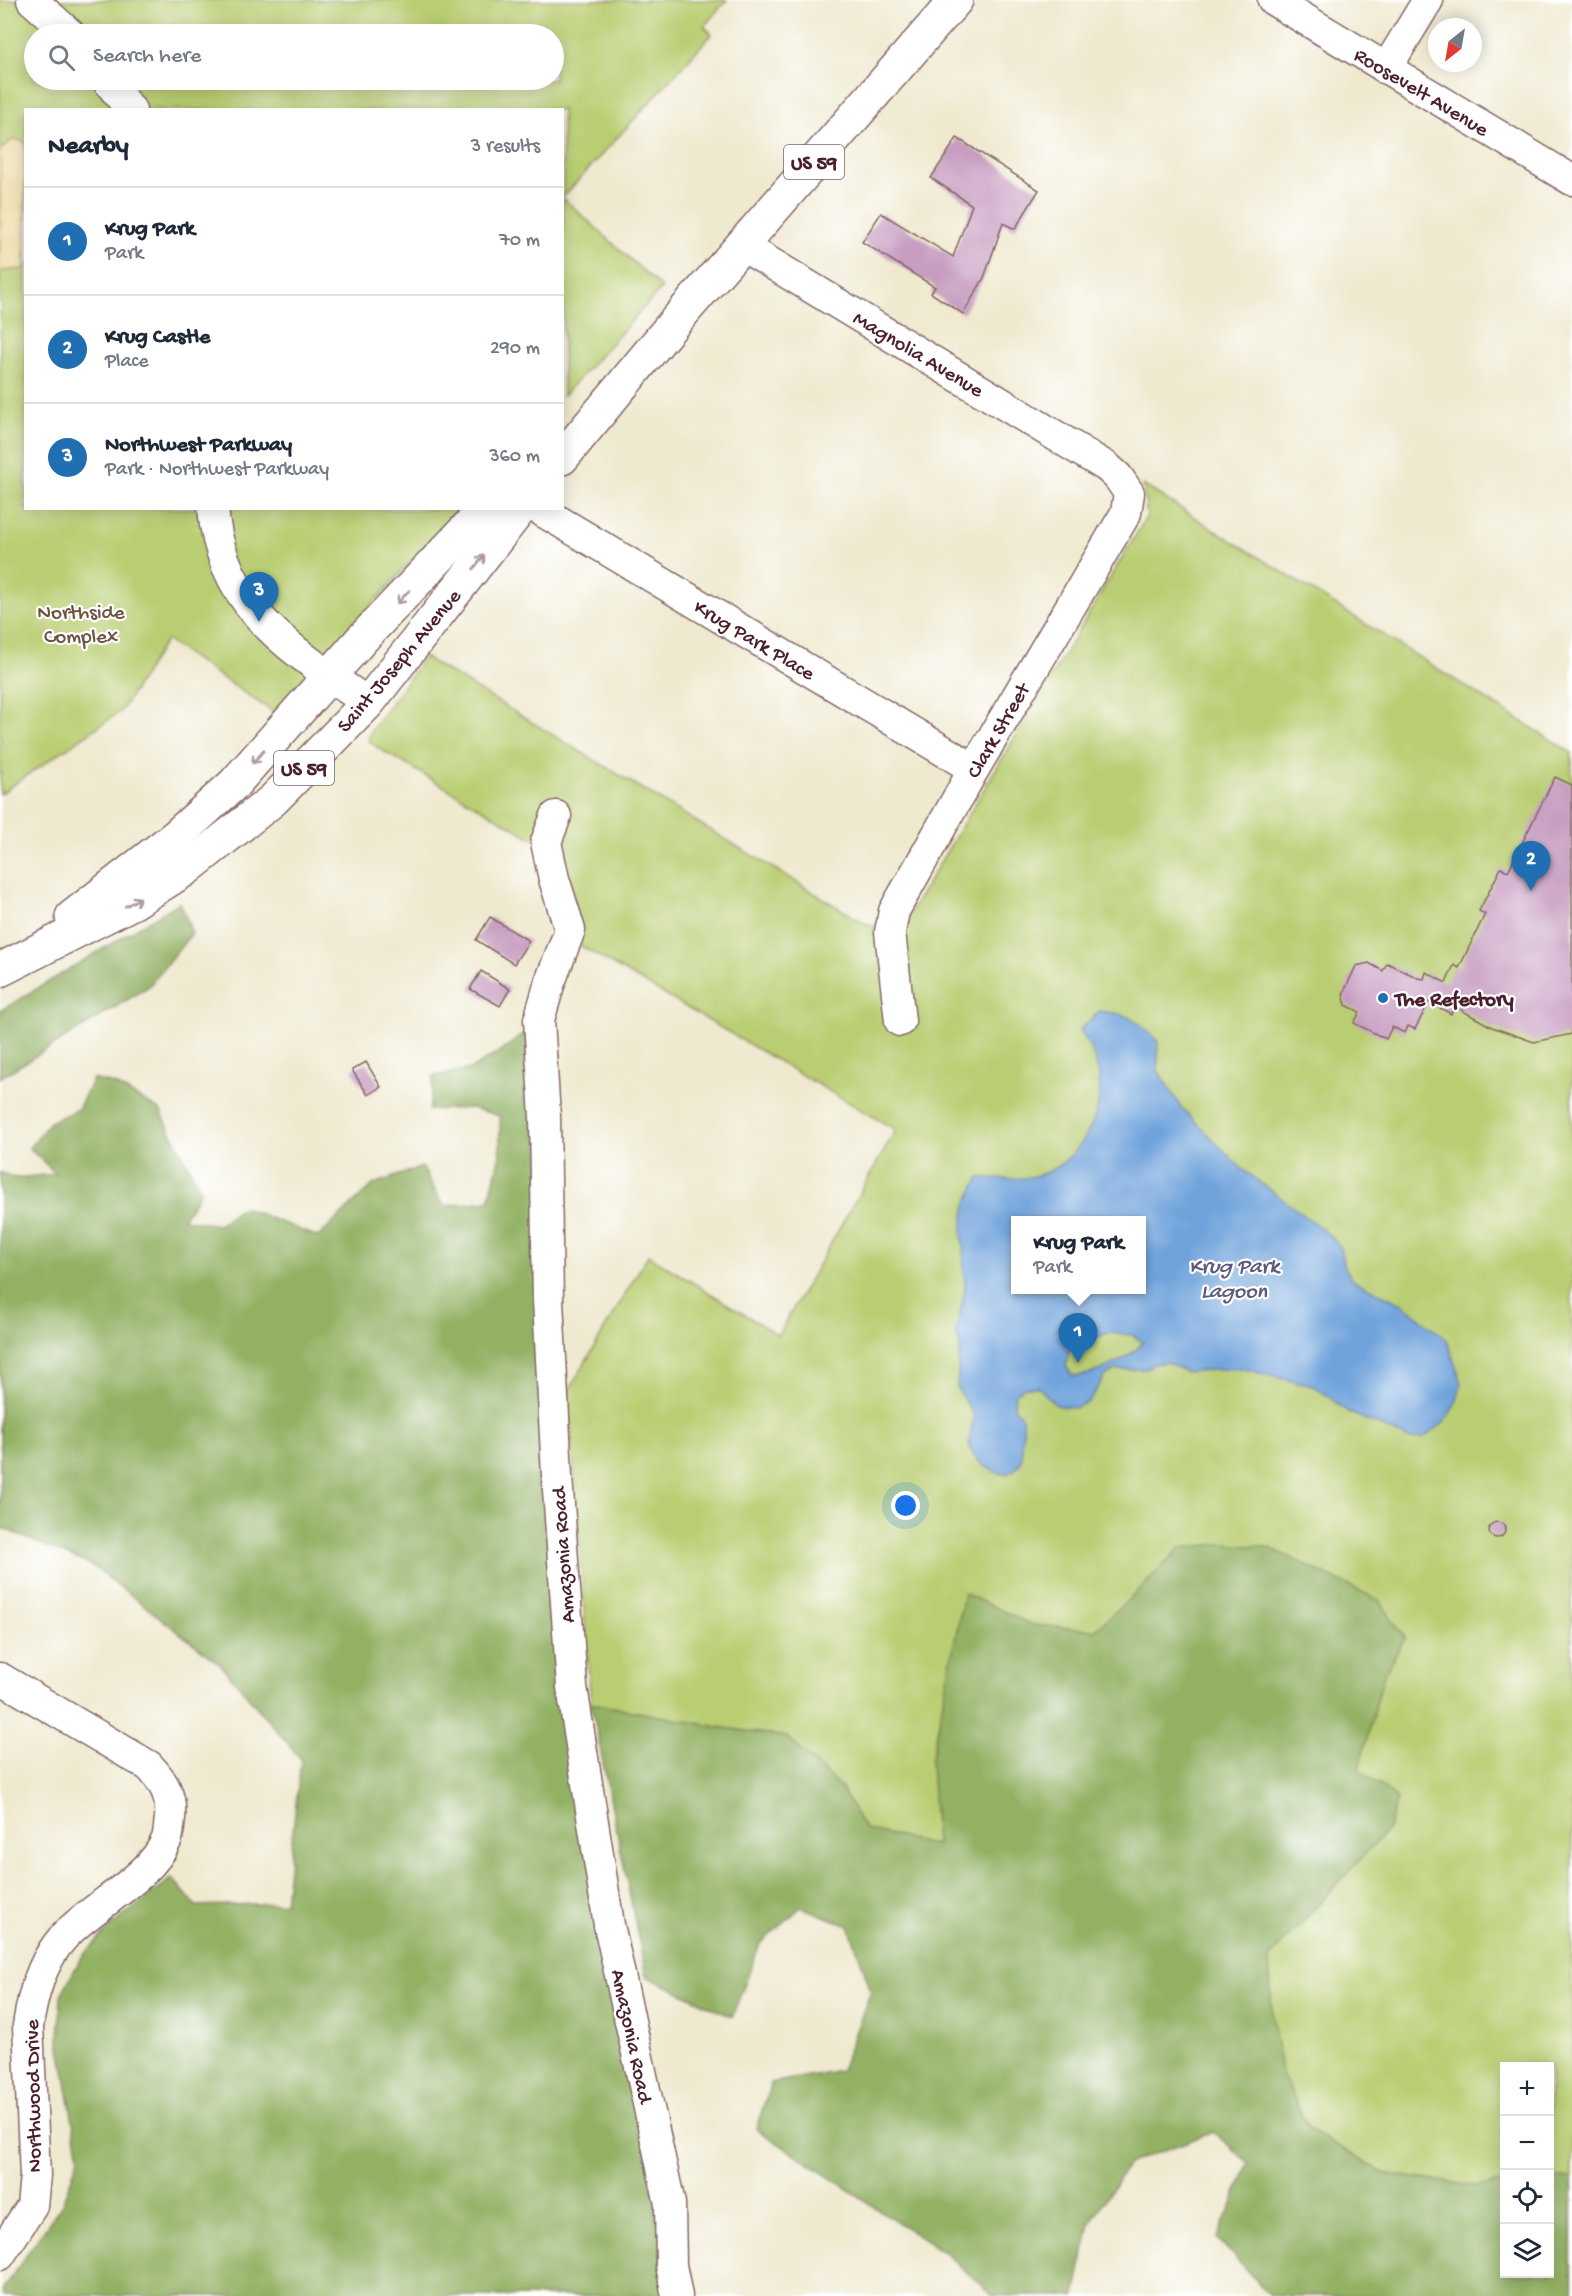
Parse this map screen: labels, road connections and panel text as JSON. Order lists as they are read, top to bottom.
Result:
{
  "streets": {
    "main road": ["US 59", "Saint Joseph Avenue"],
    "street": [
      "Roosevelt Avenue",
      "Magnolia Avenue",
      "Krug Park Place",
      "Clark Street",
      "Amazonia Road",
      "Northwood Drive"
    ]
  },
  "crossings": [
    ["US 59", "Magnolia Avenue"],
    ["Magnolia Avenue", "Clark Street"],
    ["Krug Park Place", "Clark Street"]
  ],
  "water": ["Krug Park Lagoon"],
  "parks": ["Northside Complex"],
  "places": ["The Refectory"],
  "north": "bottom left",
  "page": {
    "search": "Search here",
    "heading": ["Nearby", "3 results"],
    "list": [
      {
        "mark": "1",
        "name": "Krug Park",
        "note": "Park",
        "value": "70 m"
      },
      {
        "mark": "2",
        "name": "Krug Castle",
        "note": "Place",
        "value": "290 m"
      },
      {
        "mark": "3",
        "name": "Northwest Parkway",
        "note": "Park · Northwest Parkway",
        "value": "360 m"
      }
    ],
    "pins": ["3", "2", "1"],
    "popup": ["Krug Park", "Park"],
    "map_buttons": ["+", "−"]
  }
}
